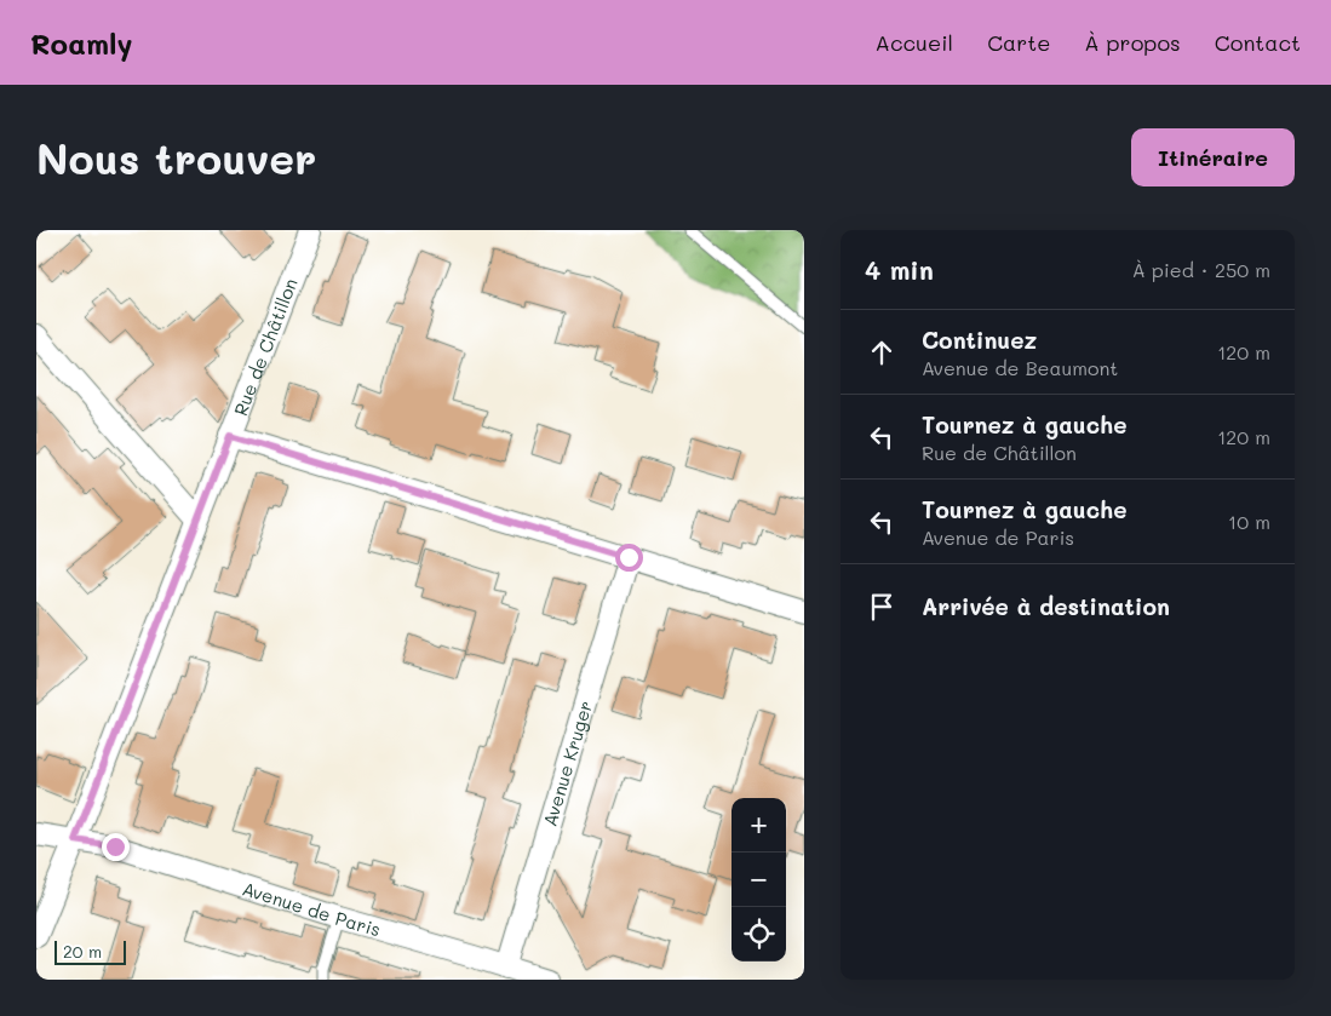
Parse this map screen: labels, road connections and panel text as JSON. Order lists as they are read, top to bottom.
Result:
{
  "streets": {
    "street": ["Rue de Châtillon", "Avenue Kruger", "Avenue de Paris"]
  },
  "crossings": [
    ["Rue de Châtillon", "Avenue de Paris"],
    ["Avenue Kruger", "Avenue de Paris"]
  ],
  "scale_bar": "20 m",
  "page": {
    "header": "Roamly",
    "nav": [
      "Accueil",
      "Carte",
      "À propos",
      "Contact"
    ],
    "buttons": "Itinéraire",
    "title": "Nous trouver",
    "heading": ["4 min", "À pied · 250 m"],
    "list": [
      ["Continuez", "Avenue de Beaumont", "120 m"],
      ["Tournez à gauche", "Rue de Châtillon", "120 m"],
      ["Tournez à gauche", "Avenue de Paris", "10 m"],
      "Arrivée à destination"
    ],
    "map_buttons": ["+", "−"],
    "scale": "20 m"
  }
}
